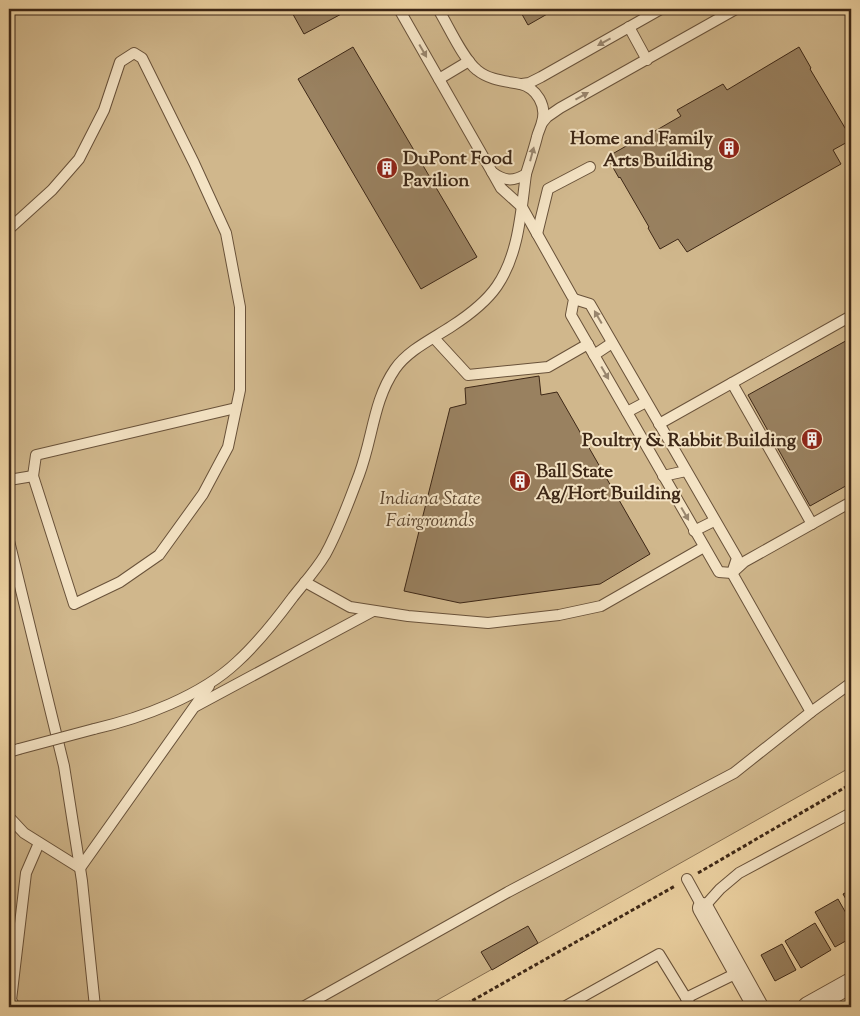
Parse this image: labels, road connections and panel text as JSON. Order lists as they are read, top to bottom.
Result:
{
  "parks": ["Indiana State Fairgrounds"],
  "places": {
    "building": [
      "Home and Family Arts Building",
      "DuPont Food Pavilion",
      "Poultry & Rabbit Building",
      "Ball State Ag/Hort Building"
    ]
  }
}
